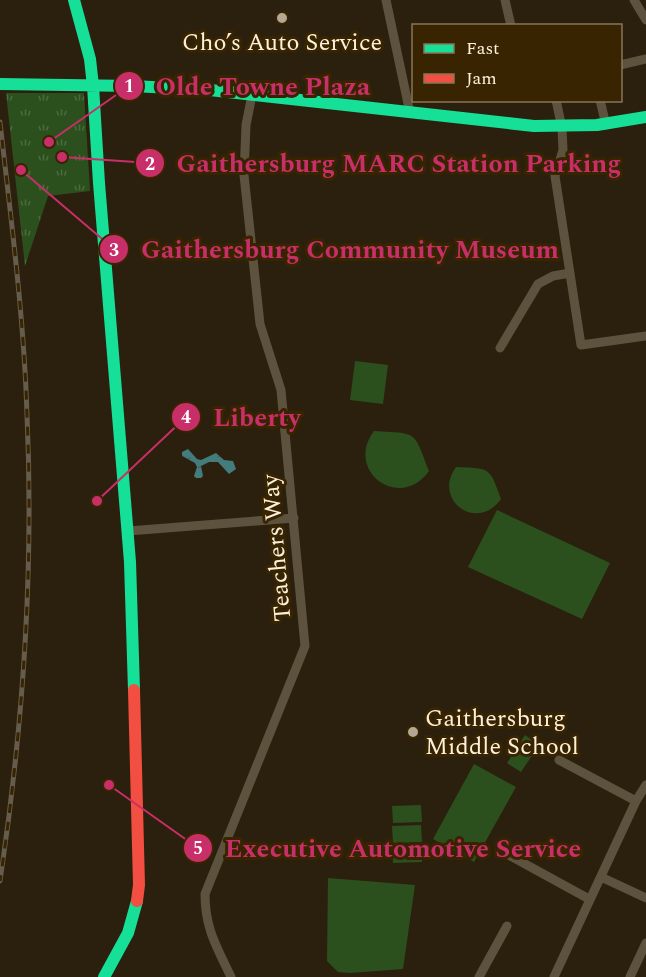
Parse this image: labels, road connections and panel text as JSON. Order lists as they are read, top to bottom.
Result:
{
  "streets": {
    "street": ["Teachers Way"]
  },
  "places": [
    "Cho’s Auto Service",
    "Olde Towne Plaza",
    "Gaithersburg MARC Station Parking",
    "Gaithersburg Community Museum",
    "Liberty",
    "Gaithersburg Middle School",
    "Executive Automotive Service"
  ],
  "legend": ["Fast", "Jam"]
}
